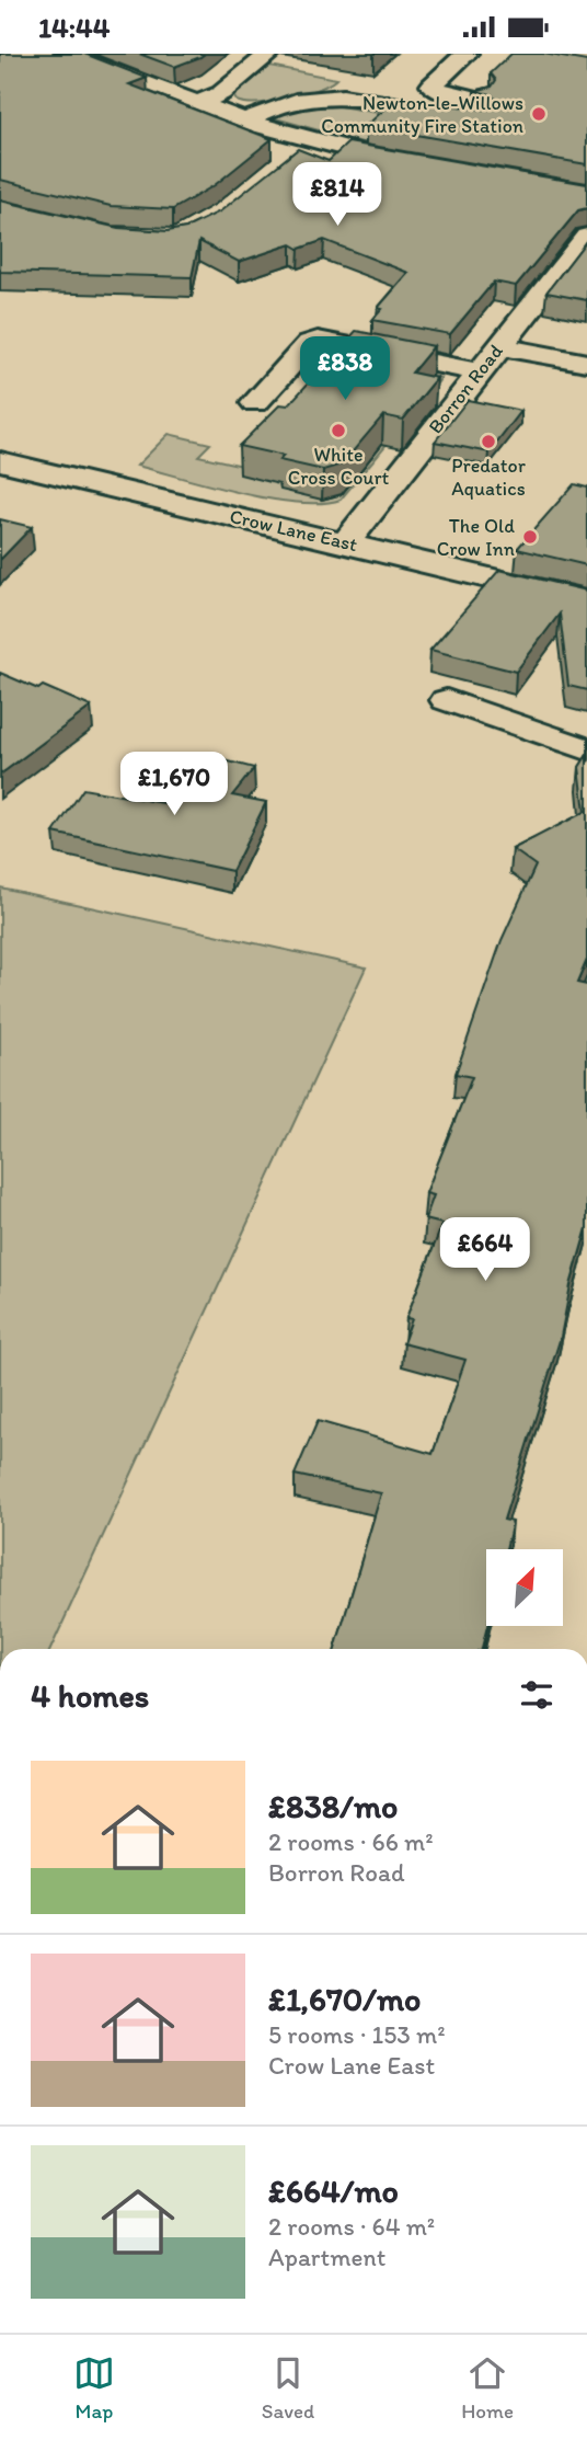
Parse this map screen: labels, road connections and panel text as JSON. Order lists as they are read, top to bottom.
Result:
{
  "streets": {
    "street": ["Borron Road", "Crow Lane East"]
  },
  "crossings": [
    ["Borron Road", "Crow Lane East"]
  ],
  "places": [
    "Newton-le-Willows Community Fire Station",
    "White Cross Court",
    "Predator Aquatics",
    "The Old Crow Inn"
  ],
  "north": "top right",
  "page": {
    "status": "14:44",
    "price": [
      "£814",
      "£838",
      "£1,670",
      "£664"
    ],
    "heading": "4 homes",
    "list": [
      {
        "name": "£838/mo",
        "note": "2 rooms · 66 m² · Borron Road"
      },
      {
        "name": "£1,670/mo",
        "note": "5 rooms · 153 m² · Crow Lane East"
      },
      {
        "name": "£664/mo",
        "note": "2 rooms · 64 m² · Apartment"
      }
    ],
    "tabs": ["Map", "Saved", "Home"]
  }
}
